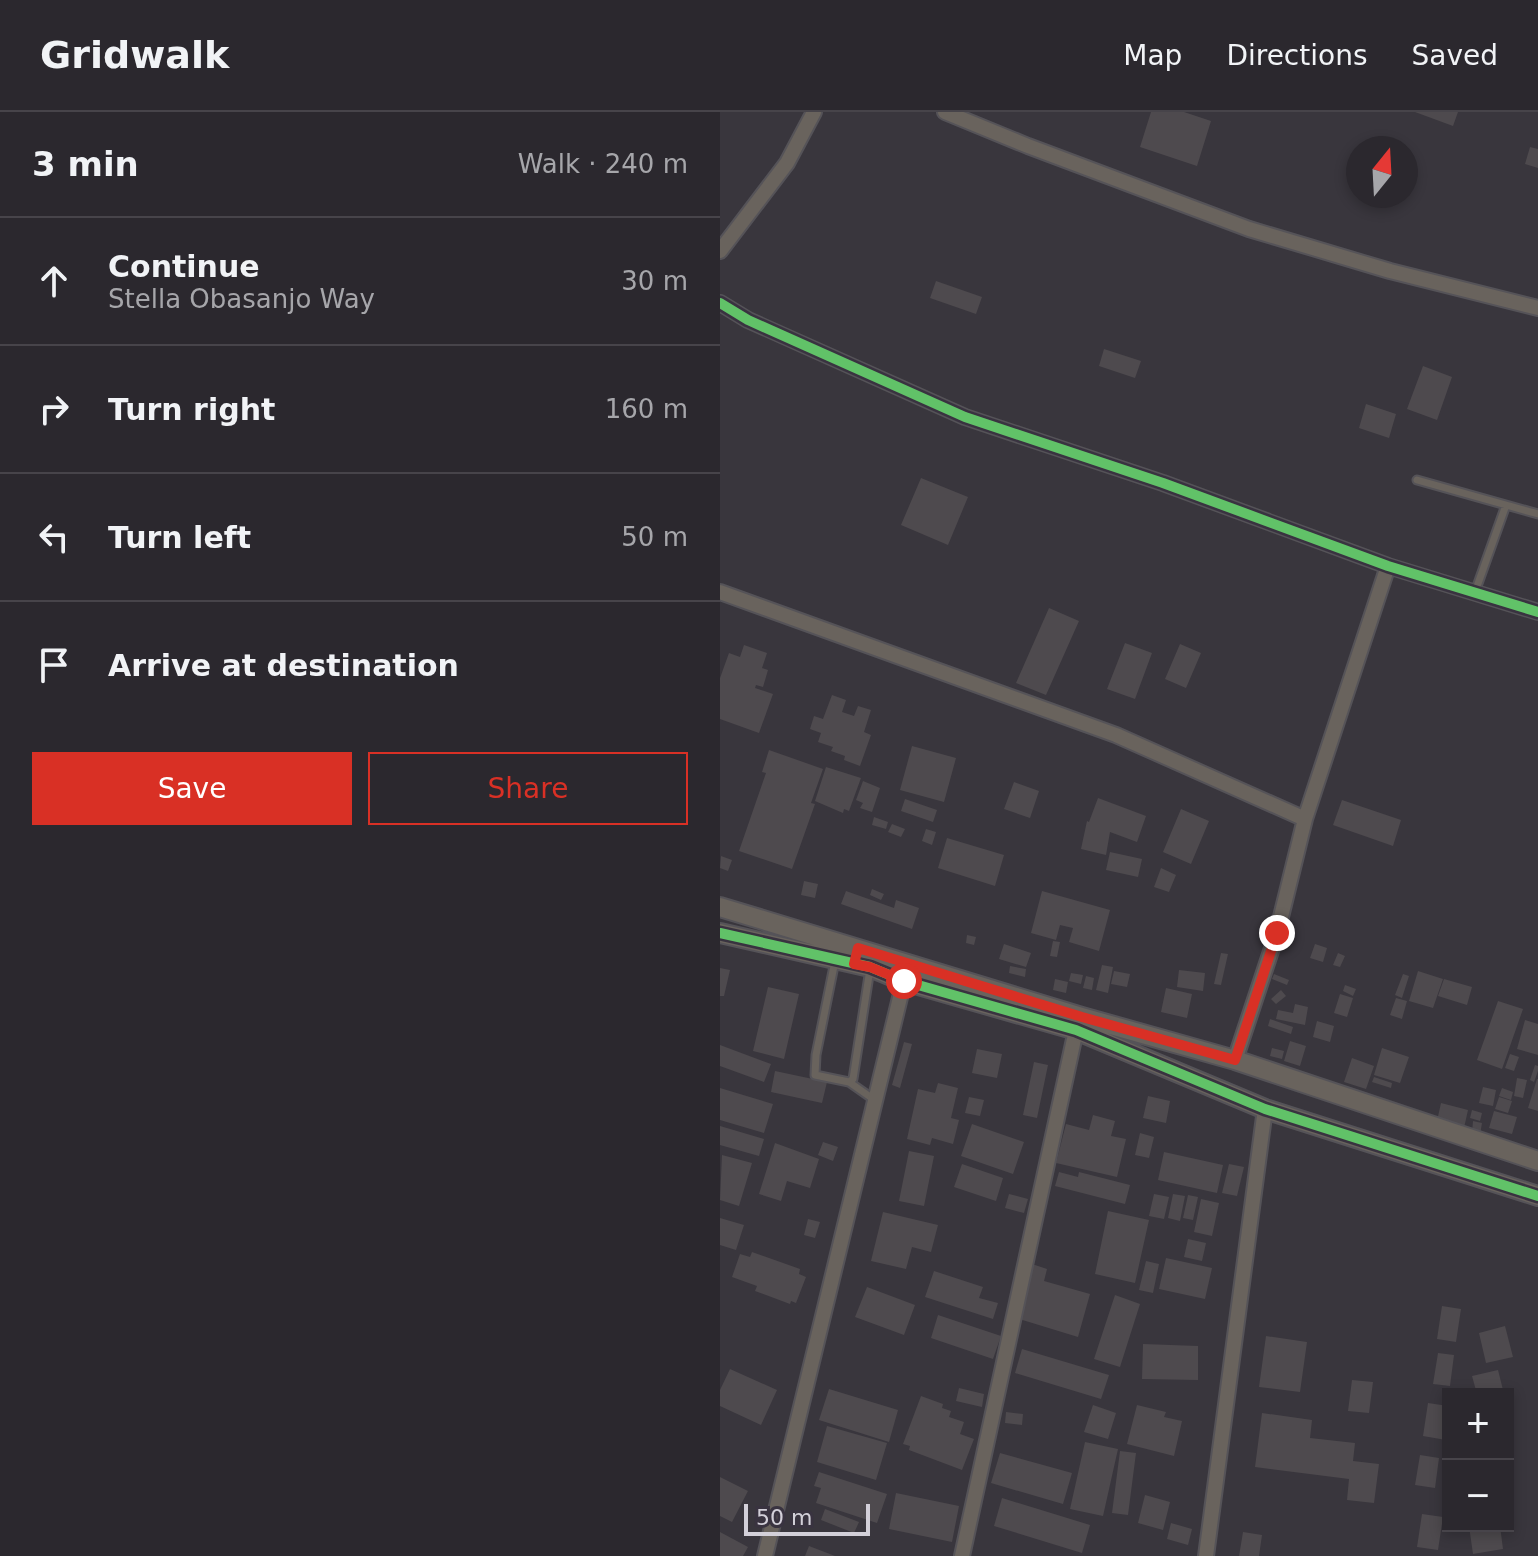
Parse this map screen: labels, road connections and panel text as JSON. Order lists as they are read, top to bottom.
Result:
{
  "scale_bar": "50 m",
  "north": "top",
  "page": {
    "header": "Gridwalk",
    "nav": ["Map", "Directions", "Saved"],
    "heading": ["3 min", "Walk · 240 m"],
    "list": [
      ["Continue", "Stella Obasanjo Way", "30 m"],
      ["Turn right", "160 m"],
      ["Turn left", "50 m"],
      "Arrive at destination"
    ],
    "buttons": ["Save", "Share"],
    "map_buttons": ["+", "−"],
    "scale": "50 m"
  }
}
